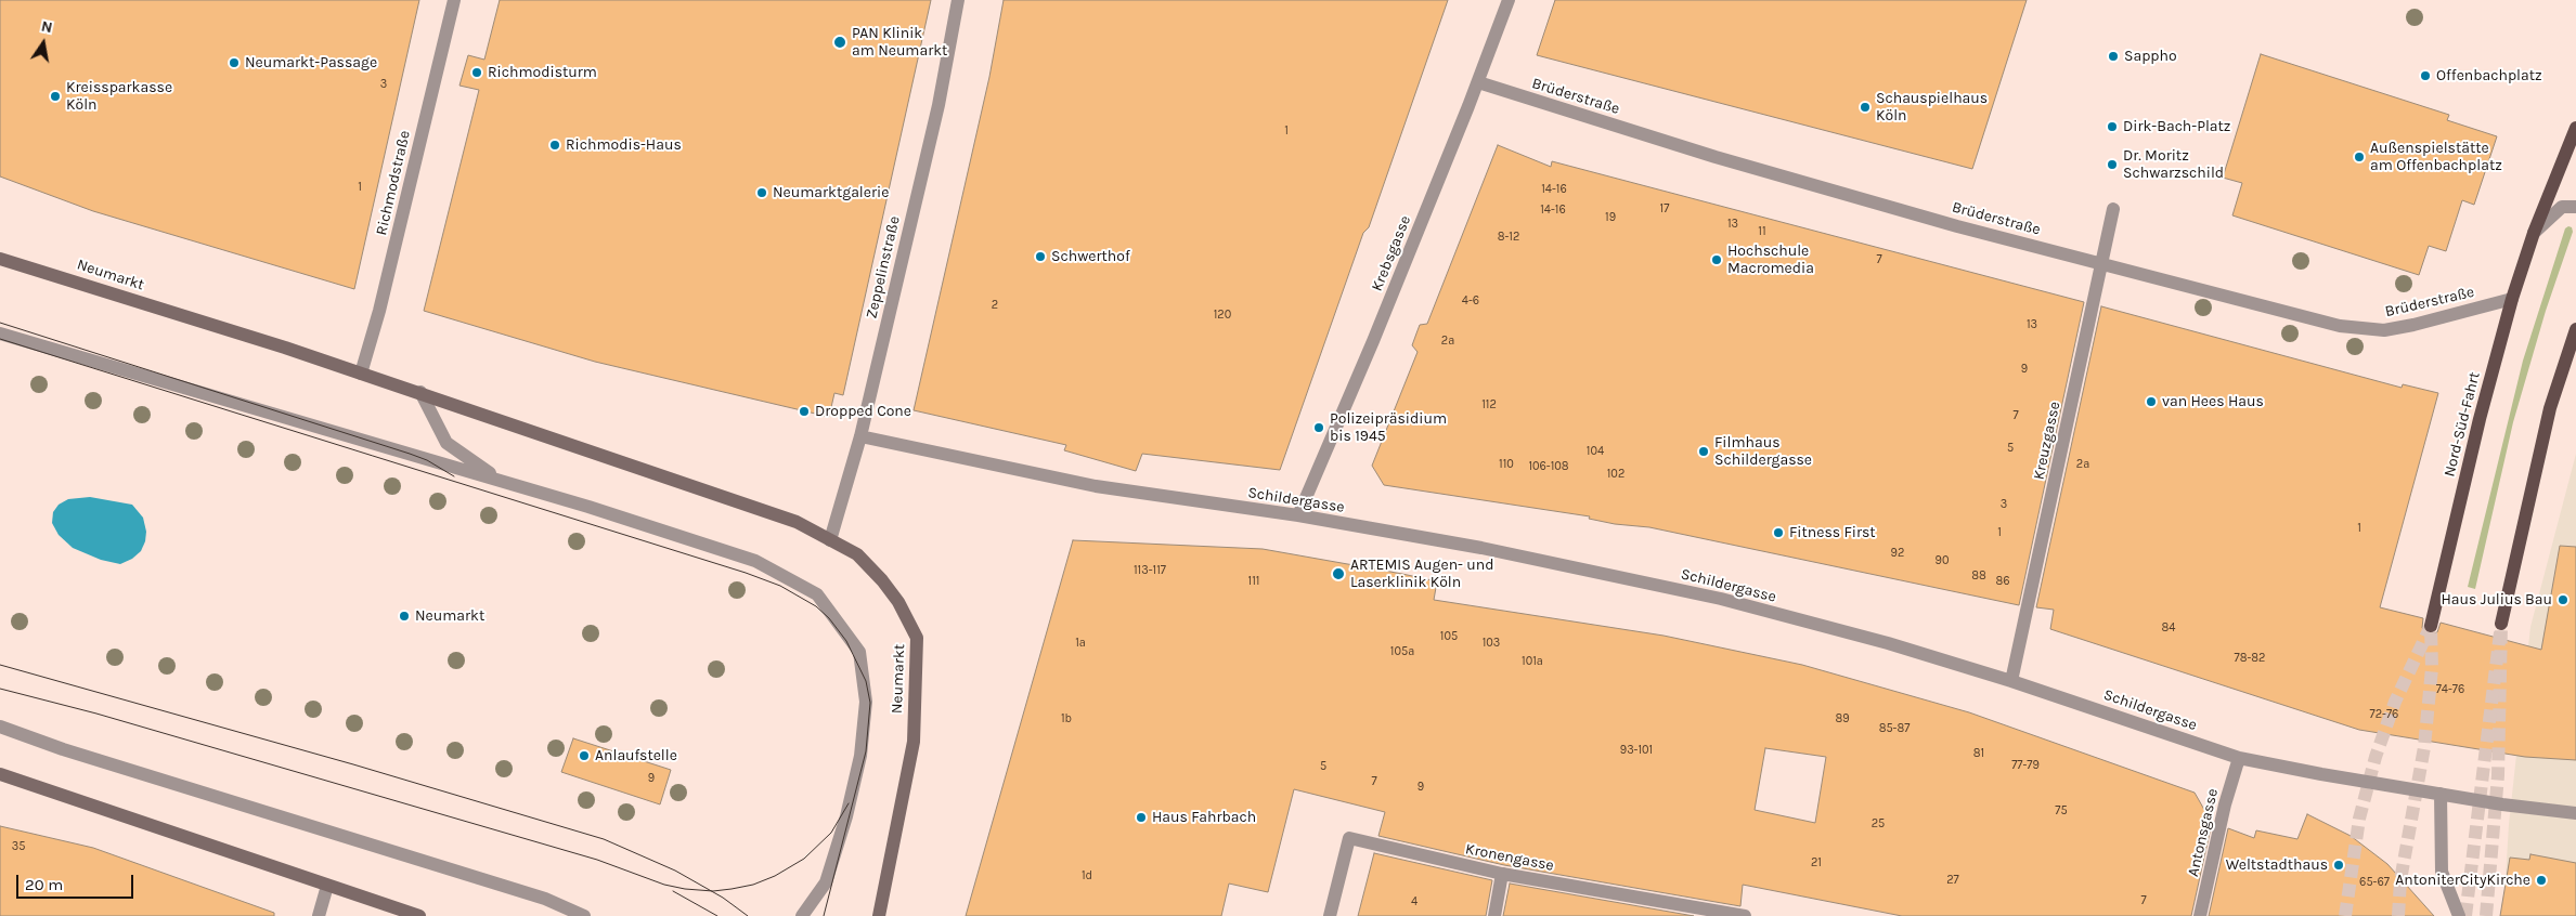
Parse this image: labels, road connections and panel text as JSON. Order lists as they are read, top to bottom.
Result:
{
  "streets": {
    "main road": ["Neumarkt", "Nord-Süd-Fahrt"],
    "street": [
      "Brüderstraße",
      "Richmodstraße",
      "Krebsgasse",
      "Zeppelinstraße",
      "Kreuzgasse",
      "Schildergasse",
      "Antonsgasse",
      "Kronengasse"
    ]
  },
  "crossings": [
    ["Brüderstraße", "Krebsgasse"],
    ["Brüderstraße", "Nord-Süd-Fahrt"],
    ["Brüderstraße", "Kreuzgasse"],
    ["Richmodstraße", "Neumarkt"],
    ["Krebsgasse", "Schildergasse"],
    ["Zeppelinstraße", "Neumarkt"],
    ["Zeppelinstraße", "Schildergasse"],
    ["Kreuzgasse", "Schildergasse"],
    ["Schildergasse", "Antonsgasse"]
  ],
  "places": [
    "PAN Klinik am Neumarkt",
    "Sappho",
    "Neumarkt-Passage",
    "Richmodisturm",
    "Offenbachplatz",
    "Kreissparkasse Köln",
    "Schauspielhaus Köln",
    "Dirk-Bach-Platz",
    "Richmodis-Haus",
    "Außenspielstätte am Offenbachplatz",
    "Dr. Moritz Schwarzschild",
    "Neumarktgalerie",
    "Schwerthof",
    "Hochschule Macromedia",
    "van Hees Haus",
    "Dropped Cone",
    "Polizeipräsidium bis 1945",
    "Filmhaus Schildergasse",
    "Fitness First",
    "ARTEMIS Augen- und Laserklinik Köln",
    "Haus Julius Bau",
    "Neumarkt",
    "Anlaufstelle",
    "Haus Fahrbach",
    "Weltstadthaus",
    "AntoniterCityKirche"
  ],
  "house_numbers": [
    "3",
    "1",
    "1",
    "14-16",
    "17",
    "14-16",
    "19",
    "13",
    "11",
    "8-12",
    "7",
    "4-6",
    "2",
    "120",
    "13",
    "2a",
    "9",
    "112",
    "7",
    "5",
    "104",
    "110",
    "2a",
    "106-108",
    "102",
    "3",
    "1",
    "1",
    "92",
    "90",
    "113-117",
    "88",
    "111",
    "86",
    "84",
    "105",
    "1a",
    "103",
    "105a",
    "78-82",
    "101a",
    "74-76",
    "72-76",
    "1b",
    "89",
    "85-87",
    "93-101",
    "81",
    "77-79",
    "5",
    "9",
    "7",
    "9",
    "75",
    "25",
    "35",
    "21",
    "1d",
    "27",
    "65-67",
    "7",
    "4"
  ],
  "scale_bar": "20 m",
  "north": "top"
}
